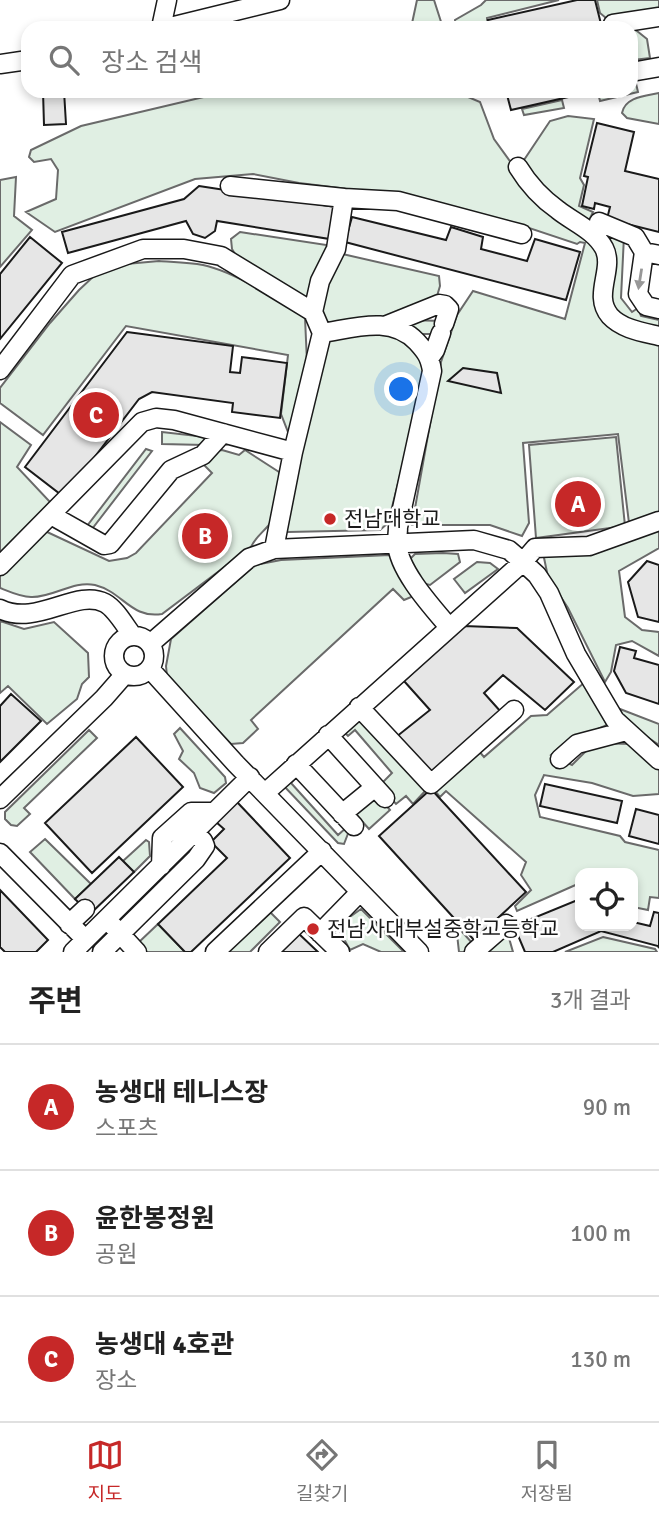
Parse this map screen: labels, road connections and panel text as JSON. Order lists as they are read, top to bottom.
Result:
{
  "places": ["전남대학교", "전남사대부설중학고등학교"],
  "page": {
    "search": "장소 검색",
    "pins": ["C", "A", "B"],
    "heading": ["주변", "3개 결과"],
    "list": [
      {
        "mark": "A",
        "name": "농생대 테니스장",
        "note": "스포츠",
        "value": "90 m"
      },
      {
        "mark": "B",
        "name": "윤한봉정원",
        "note": "공원",
        "value": "100 m"
      },
      {
        "mark": "C",
        "name": "농생대 4호관",
        "note": "장소",
        "value": "130 m"
      }
    ],
    "nav": ["지도", "길찾기", "저장됨"]
  }
}
